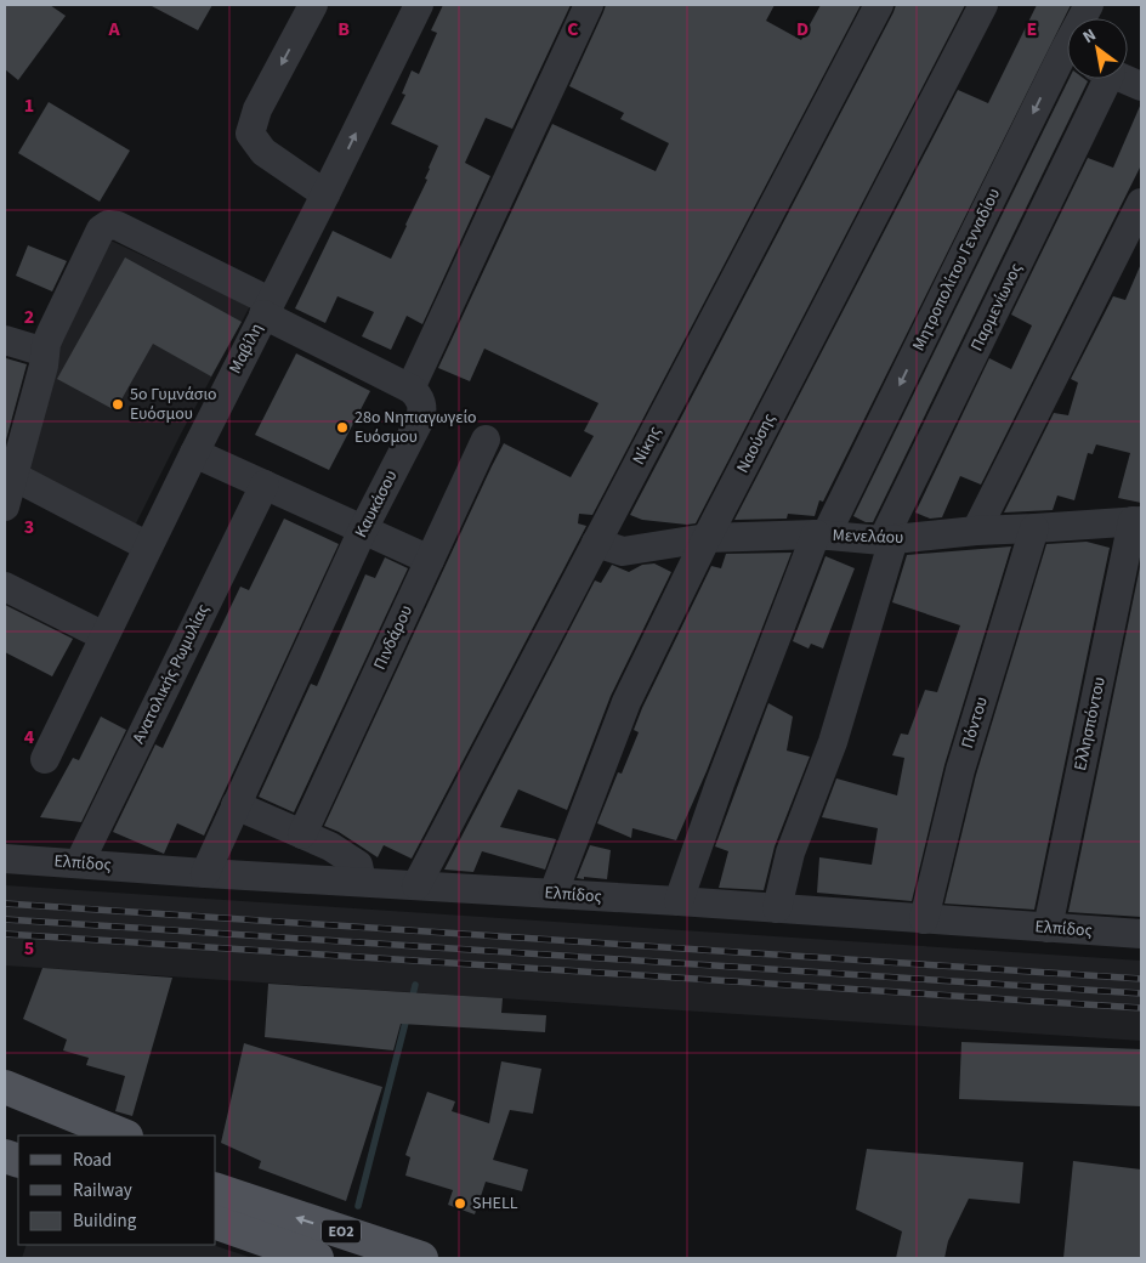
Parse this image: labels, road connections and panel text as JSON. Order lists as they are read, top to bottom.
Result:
{
  "streets": {
    "main road": ["ΕΟ2"],
    "street": [
      "Μητροπολίτου Γενναδίου",
      "Παρμενίωνος",
      "Μαβίλη",
      "Ναούσης",
      "Νίκης",
      "Καυκάσου",
      "Μενελάου",
      "Πινδάρου",
      "Ανατολικής Ρωμυλίας",
      "Πόντου",
      "Ελλησπόντου",
      "Ελπίδος"
    ]
  },
  "crossings": [
    ["Μητροπολίτου Γενναδίου", "Μενελάου"],
    ["Μητροπολίτου Γενναδίου", "Ελπίδος"],
    ["Παρμενίωνος", "Μενελάου"],
    ["Παρμενίωνος", "Ελπίδος"],
    ["Ναούσης", "Μενελάου"],
    ["Ναούσης", "Ελπίδος"],
    ["Νίκης", "Μενελάου"],
    ["Νίκης", "Ελπίδος"],
    ["Καυκάσου", "Ελπίδος"],
    ["Μενελάου", "Πόντου"],
    ["Μενελάου", "Ελλησπόντου"],
    ["Ανατολικής Ρωμυλίας", "Ελπίδος"],
    ["Πόντου", "Ελπίδος"],
    ["Ελλησπόντου", "Ελπίδος"]
  ],
  "places": ["5ο Γυμνάσιο Ευόσμου", "28ο Νηπιαγωγείο Ευόσμου", "SHELL"],
  "legend": ["Road", "Railway", "Building"],
  "north": "top left",
  "grid": {
    "columns": [
      "A",
      "B",
      "C",
      "D",
      "E"
    ],
    "rows": [
      "1",
      "2",
      "3",
      "4",
      "5"
    ]
  }
}
